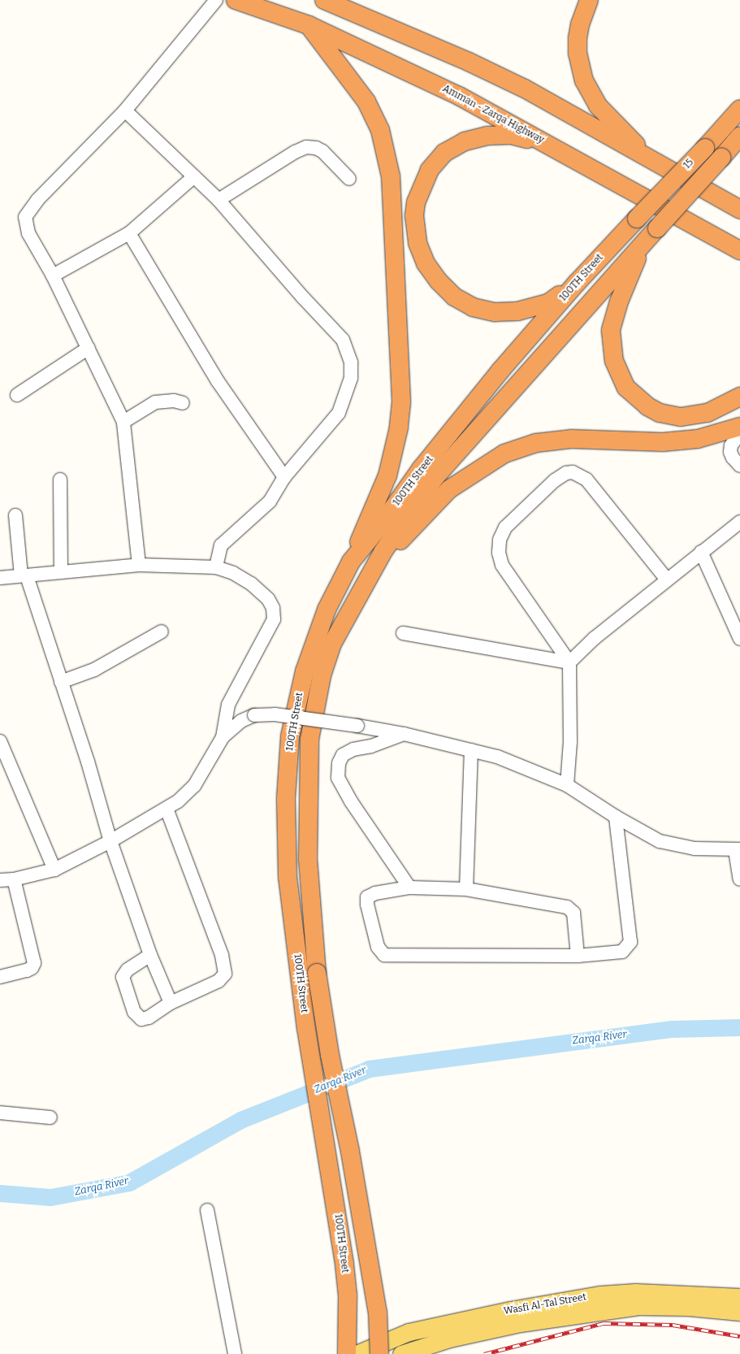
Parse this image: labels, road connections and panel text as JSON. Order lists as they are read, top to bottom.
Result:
{
  "streets": {
    "highway": ["Amman - Zarqa Highway", "15", "100TH Street"],
    "main road": ["Wasfi Al-Tal Street"]
  },
  "crossings": [
    ["15", "100TH Street"]
  ],
  "water": ["Zarqa River"]
}
